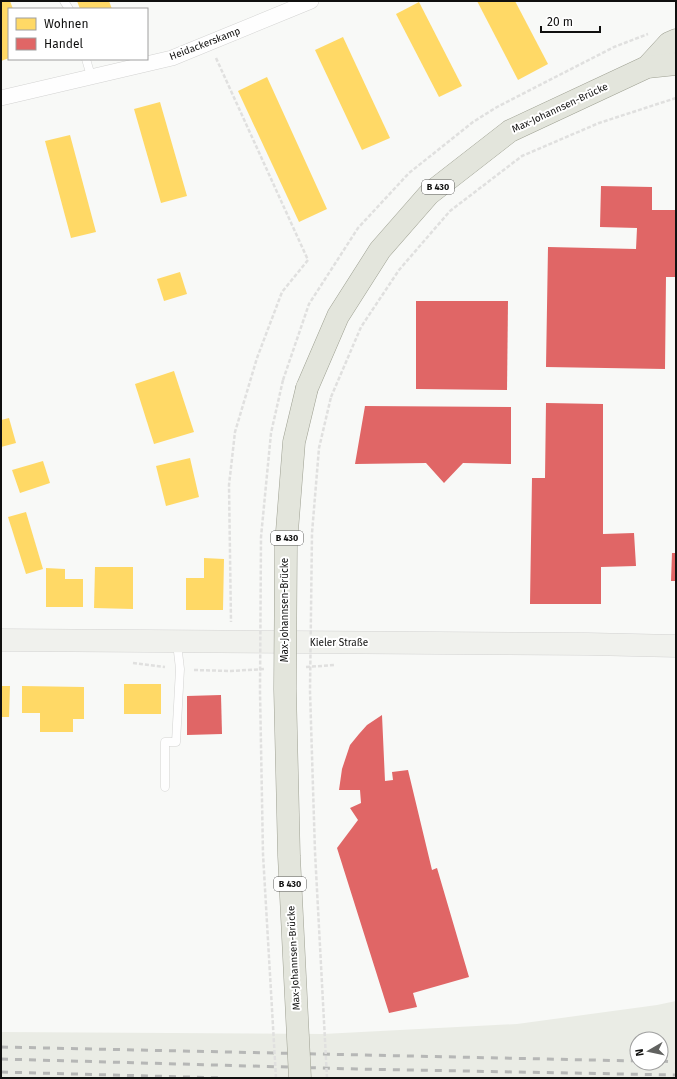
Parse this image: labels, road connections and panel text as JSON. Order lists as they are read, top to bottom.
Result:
{
  "streets": {
    "main road": ["Max-Johannsen-Brücke", "B 430", "Kieler Straße"],
    "street": ["Heidackerskamp"]
  },
  "legend": ["Wohnen", "Handel"],
  "scale_bar": "20 m",
  "north": "left"
}
